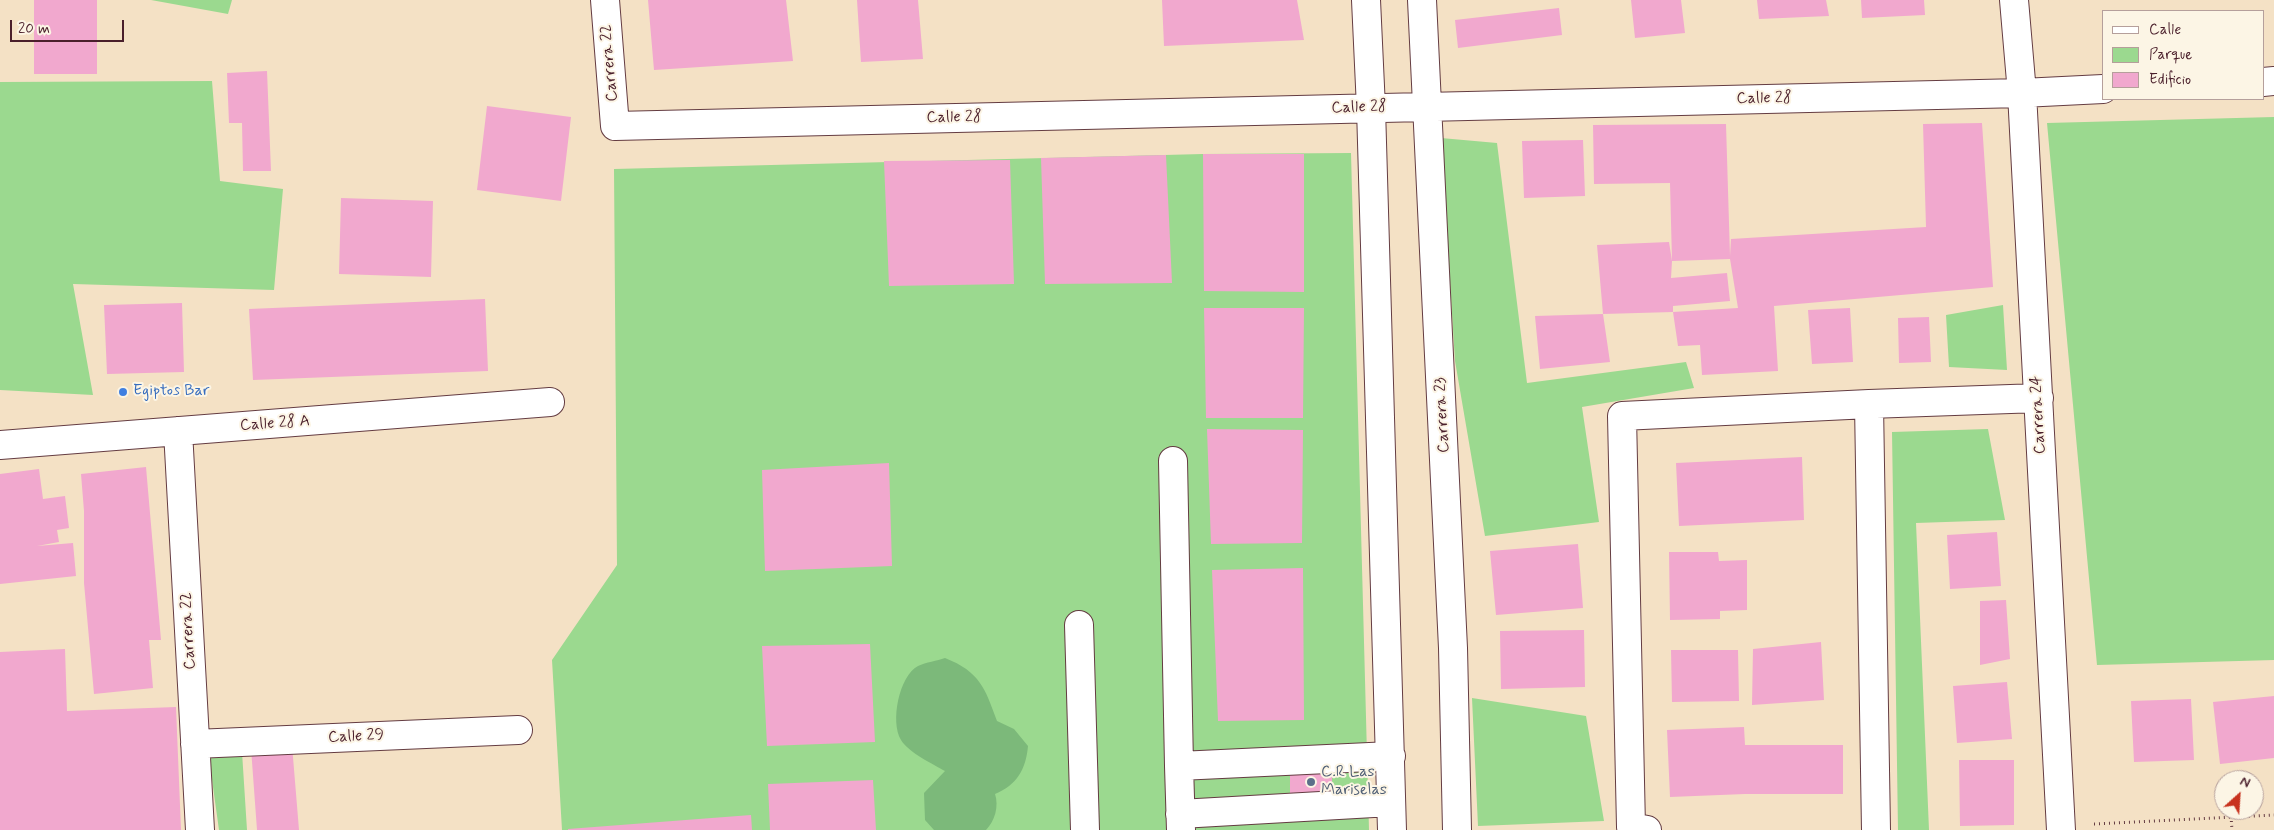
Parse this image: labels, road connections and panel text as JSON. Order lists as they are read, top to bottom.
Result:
{
  "streets": {
    "street": [
      "Carrera 22",
      "Calle 28",
      "Carrera 23",
      "Carrera 24",
      "Calle 28 A",
      "Calle 29"
    ]
  },
  "crossings": [
    ["Carrera 22", "Calle 28"],
    ["Carrera 22", "Calle 28 A"],
    ["Carrera 22", "Calle 29"],
    ["Calle 28", "Carrera 23"],
    ["Calle 28", "Carrera 24"]
  ],
  "places": ["Egiptos Bar", "C.R Las Mariselas"],
  "legend": ["Calle", "Parque", "Edificio"],
  "scale_bar": "20 m",
  "north": "top right"
}
